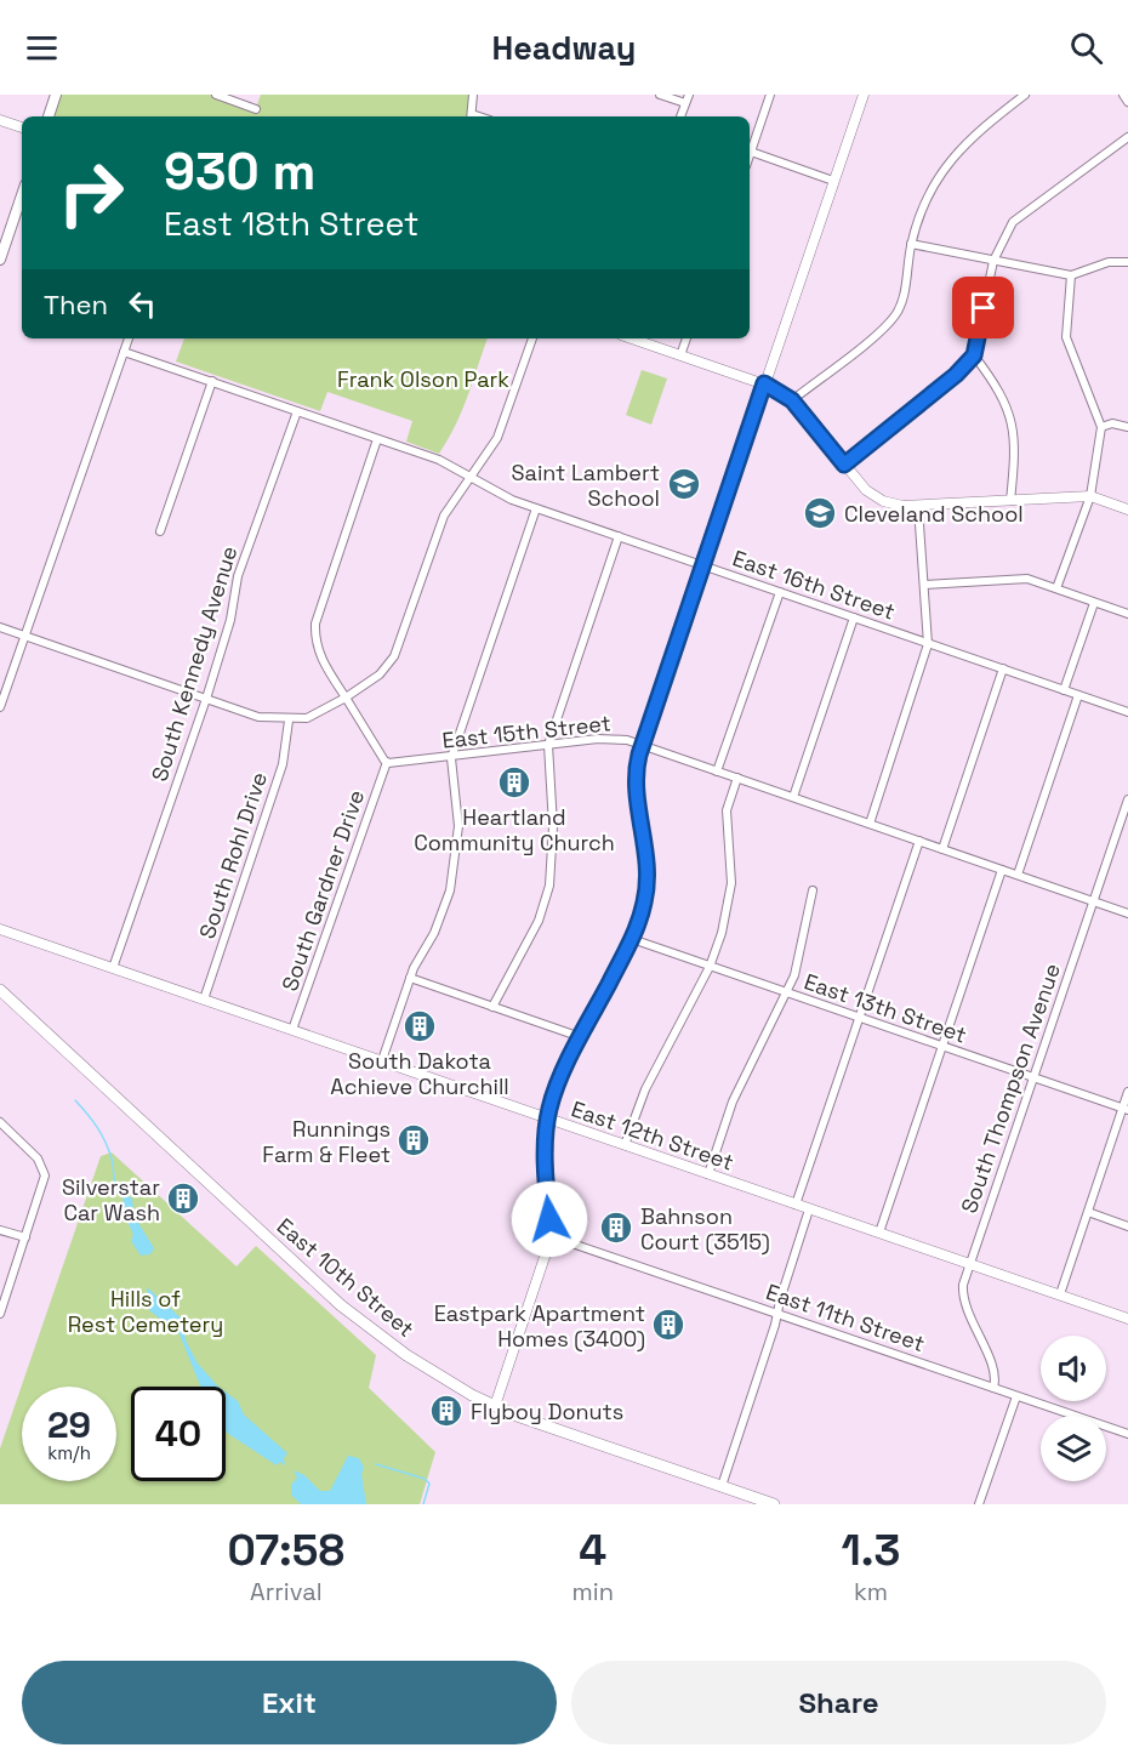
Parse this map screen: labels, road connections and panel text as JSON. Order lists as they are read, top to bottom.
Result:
{
  "streets": {
    "main road": ["East 10th Street"],
    "street": [
      "East 16th Street",
      "South Kennedy Avenue",
      "East 15th Street",
      "South Rohl Drive",
      "South Gardner Drive",
      "East 13th Street",
      "South Thompson Avenue",
      "East 12th Street",
      "East 11th Street"
    ]
  },
  "crossings": [
    ["East 16th Street", "South Kennedy Avenue"],
    ["South Kennedy Avenue", "East 12th Street"],
    ["East 15th Street", "South Gardner Drive"],
    ["East 15th Street", "South Thompson Avenue"],
    ["South Rohl Drive", "East 12th Street"],
    ["South Gardner Drive", "East 12th Street"],
    ["East 13th Street", "South Thompson Avenue"],
    ["South Thompson Avenue", "East 12th Street"],
    ["South Thompson Avenue", "East 11th Street"]
  ],
  "parks": ["Frank Olson Park", "Hills of Rest Cemetery"],
  "places": {
    "school or university": ["Saint Lambert School", "Cleveland School"],
    "building": [
      "Heartland Community Church",
      "South Dakota Achieve Churchill",
      "Runnings Farm & Fleet",
      "Silverstar Car Wash",
      "Bahnson Court (3515)",
      "Eastpark Apartment Homes (3400)",
      "Flyboy Donuts"
    ]
  },
  "page": {
    "header": "Headway",
    "turn": ["930 m", "East 18th Street"],
    "then": "Then",
    "speed": "29 km/h",
    "limit": "40",
    "eta": [
      "07:58",
      "Arrival",
      "4",
      "min",
      "1.3",
      "km"
    ],
    "buttons": ["Exit", "Share"]
  }
}
